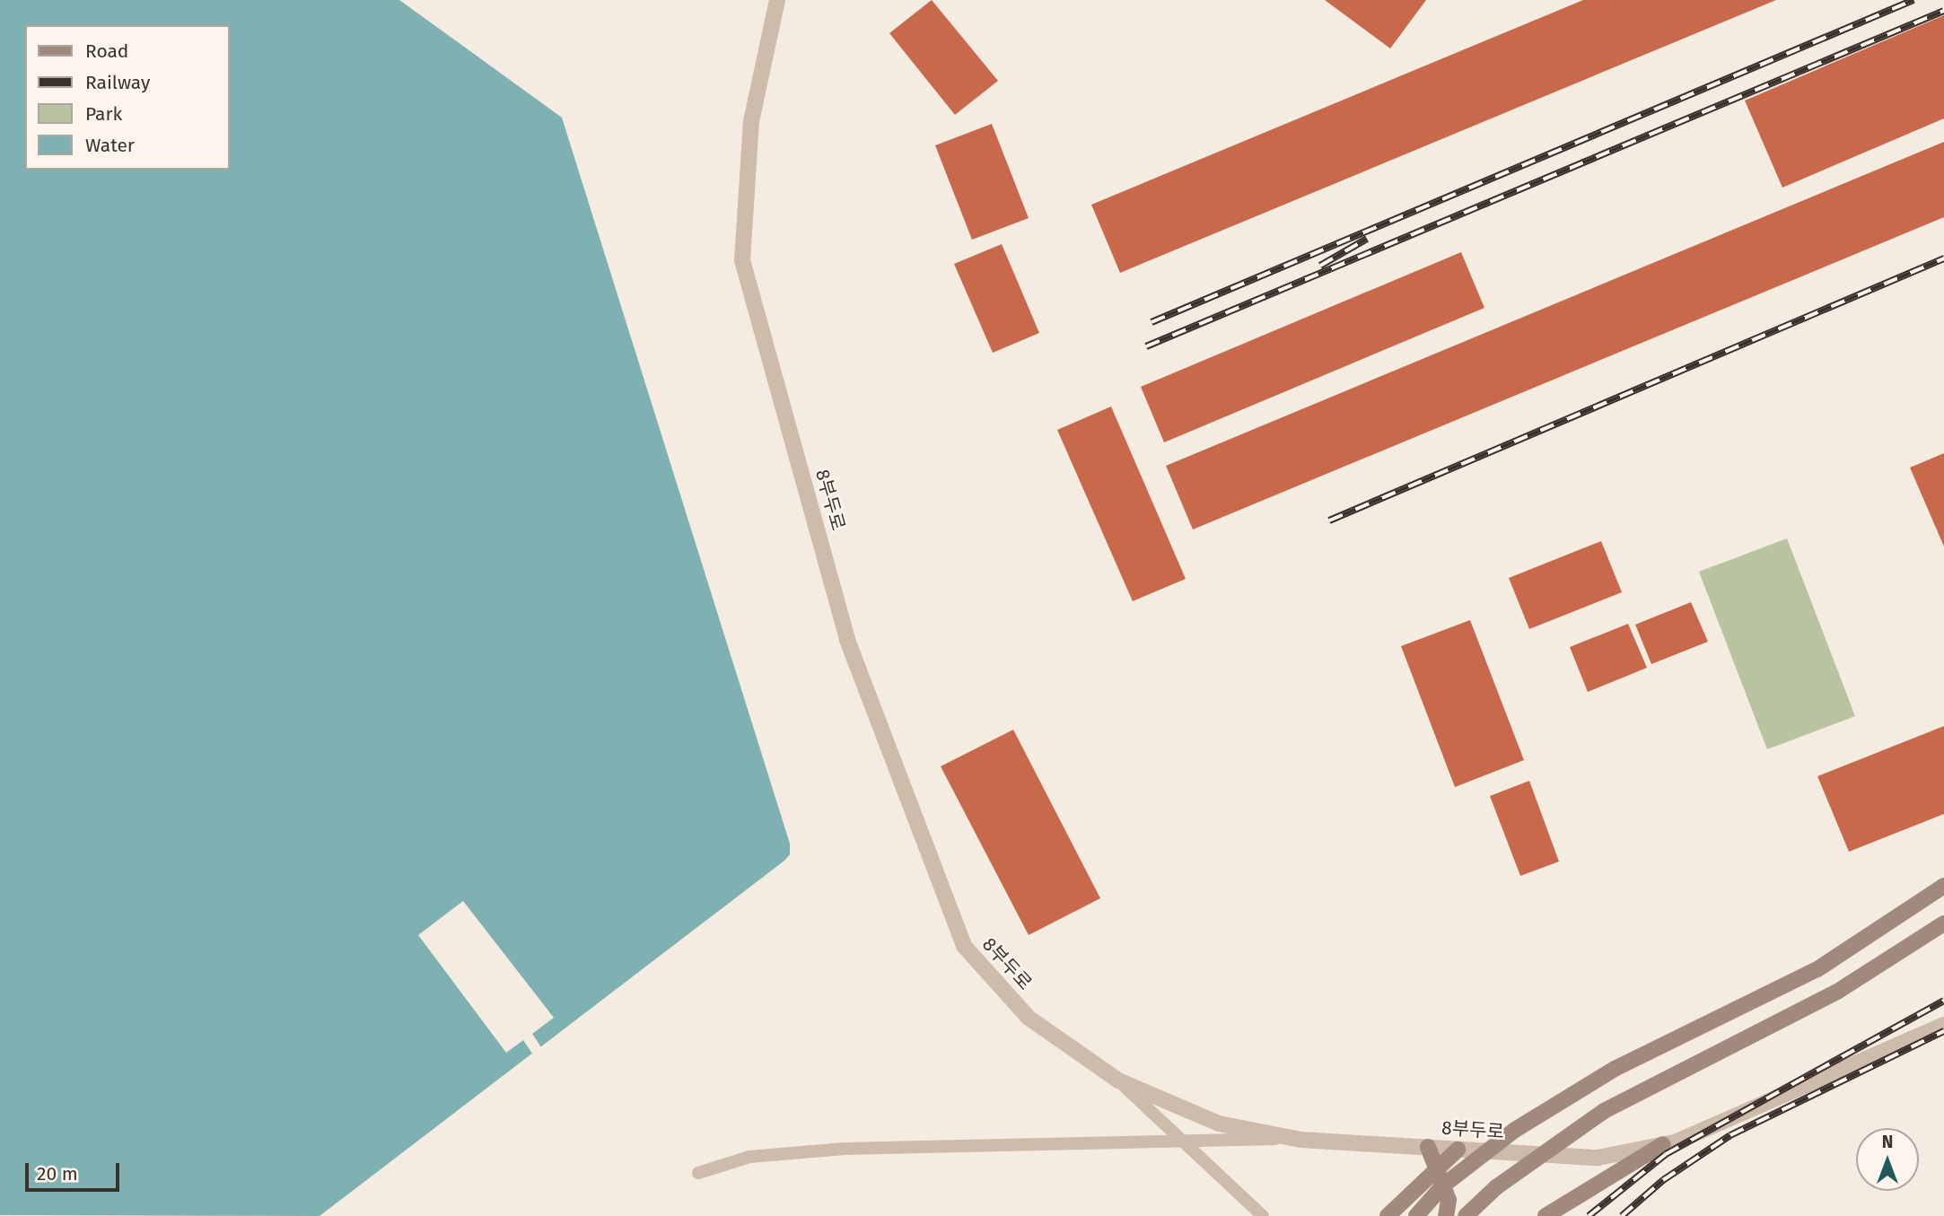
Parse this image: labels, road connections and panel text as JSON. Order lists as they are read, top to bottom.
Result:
{
  "streets": {
    "street": ["8부두로"]
  },
  "legend": [
    "Road",
    "Railway",
    "Park",
    "Water"
  ],
  "scale_bar": "20 m",
  "north": "top"
}
